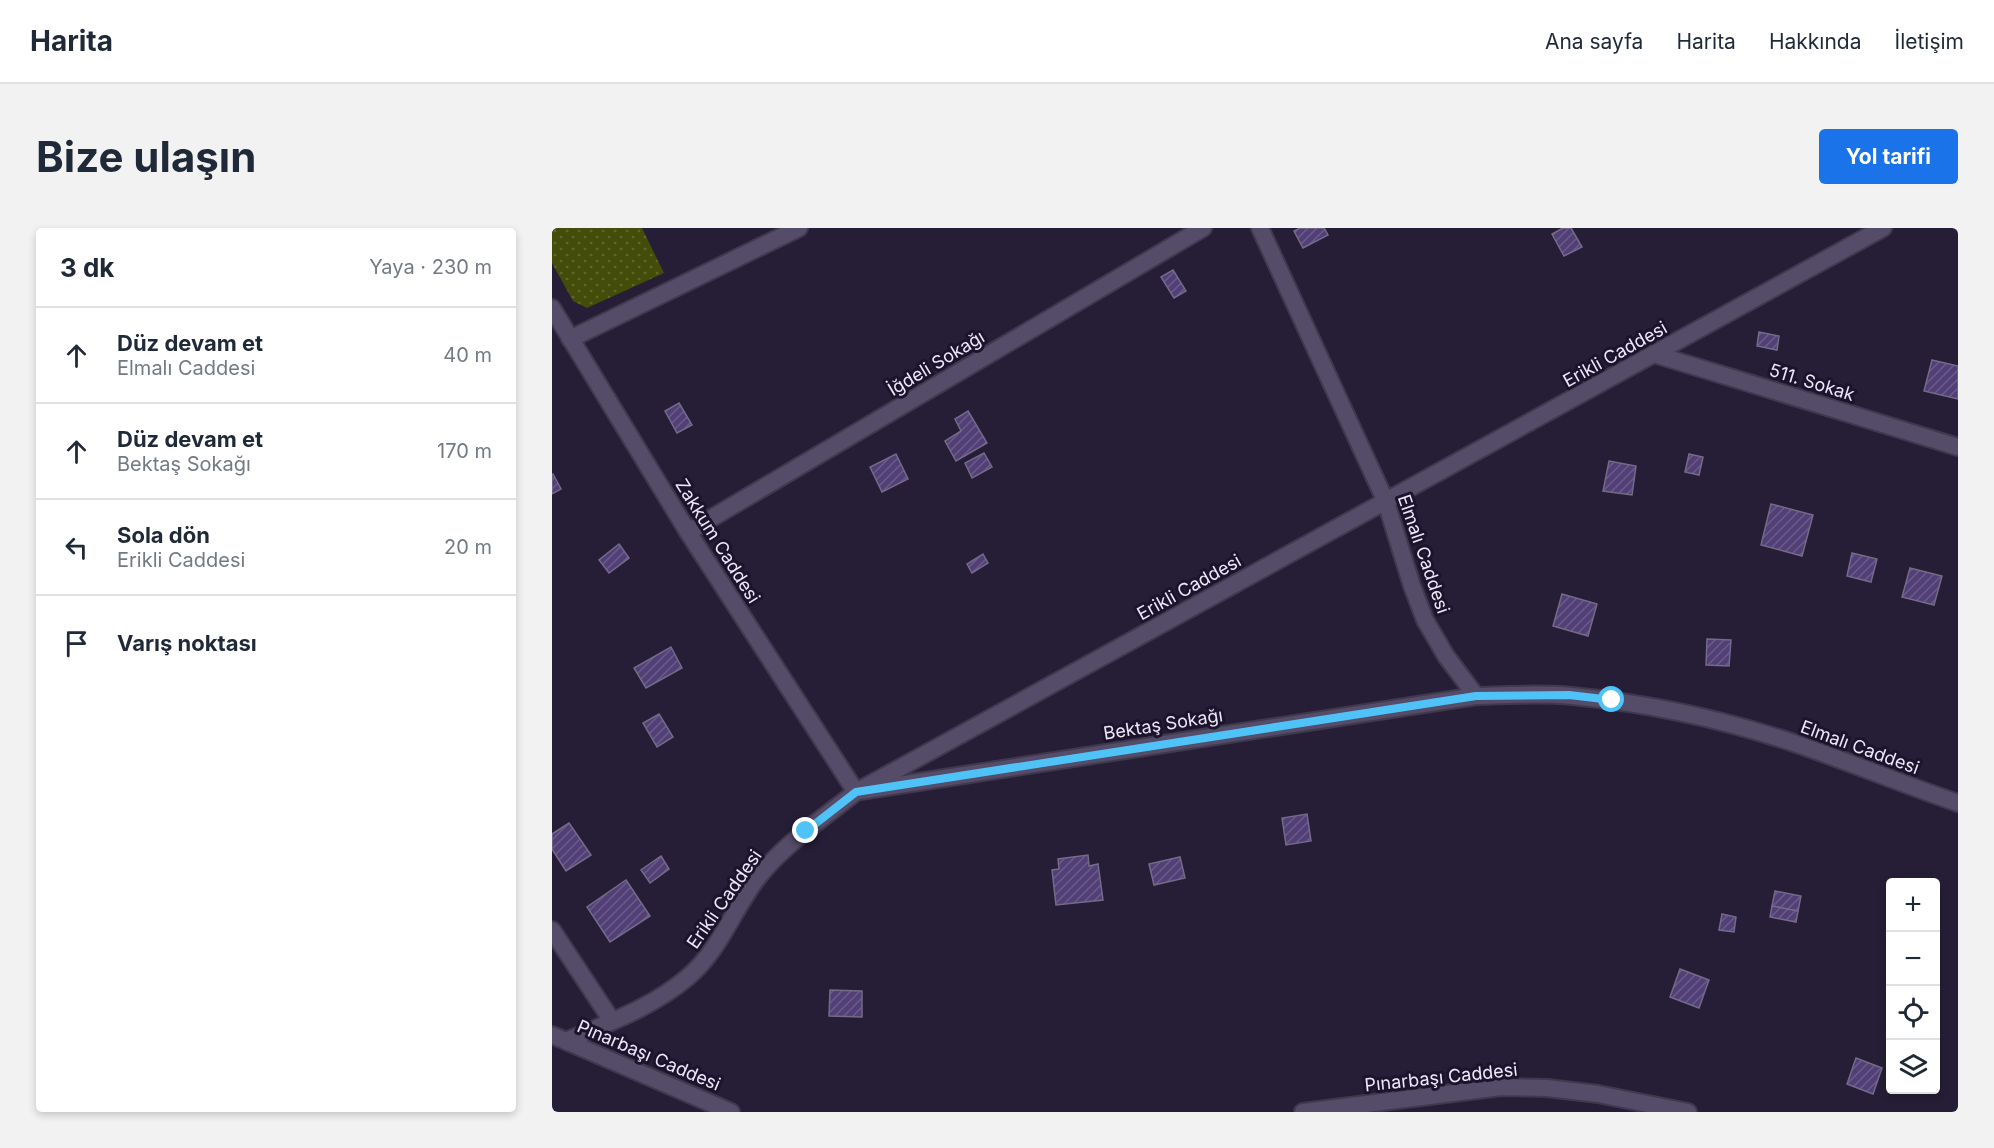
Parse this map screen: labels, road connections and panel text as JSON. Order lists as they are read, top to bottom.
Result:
{
  "streets": {
    "street": [
      "Erikli Caddesi",
      "İğdeli Sokağı",
      "511. Sokak",
      "Zakkum Caddesi",
      "Elmalı Caddesi",
      "Bektaş Sokağı",
      "Pınarbaşı Caddesi"
    ]
  },
  "crossings": [
    ["Erikli Caddesi", "511. Sokak"],
    ["Erikli Caddesi", "Zakkum Caddesi"],
    ["Erikli Caddesi", "Elmalı Caddesi"],
    ["Erikli Caddesi", "Bektaş Sokağı"],
    ["Erikli Caddesi", "Pınarbaşı Caddesi"],
    ["İğdeli Sokağı", "Zakkum Caddesi"],
    ["Zakkum Caddesi", "Bektaş Sokağı"],
    ["Elmalı Caddesi", "Bektaş Sokağı"]
  ],
  "page": {
    "header": "Harita",
    "nav": [
      "Ana sayfa",
      "Harita",
      "Hakkında",
      "İletişim"
    ],
    "buttons": "Yol tarifi",
    "title": "Bize ulaşın",
    "heading": ["3 dk", "Yaya · 230 m"],
    "list": [
      ["Düz devam et", "Elmalı Caddesi", "40 m"],
      ["Düz devam et", "Bektaş Sokağı", "170 m"],
      ["Sola dön", "Erikli Caddesi", "20 m"],
      "Varış noktası"
    ],
    "map_buttons": ["+", "−"]
  }
}
